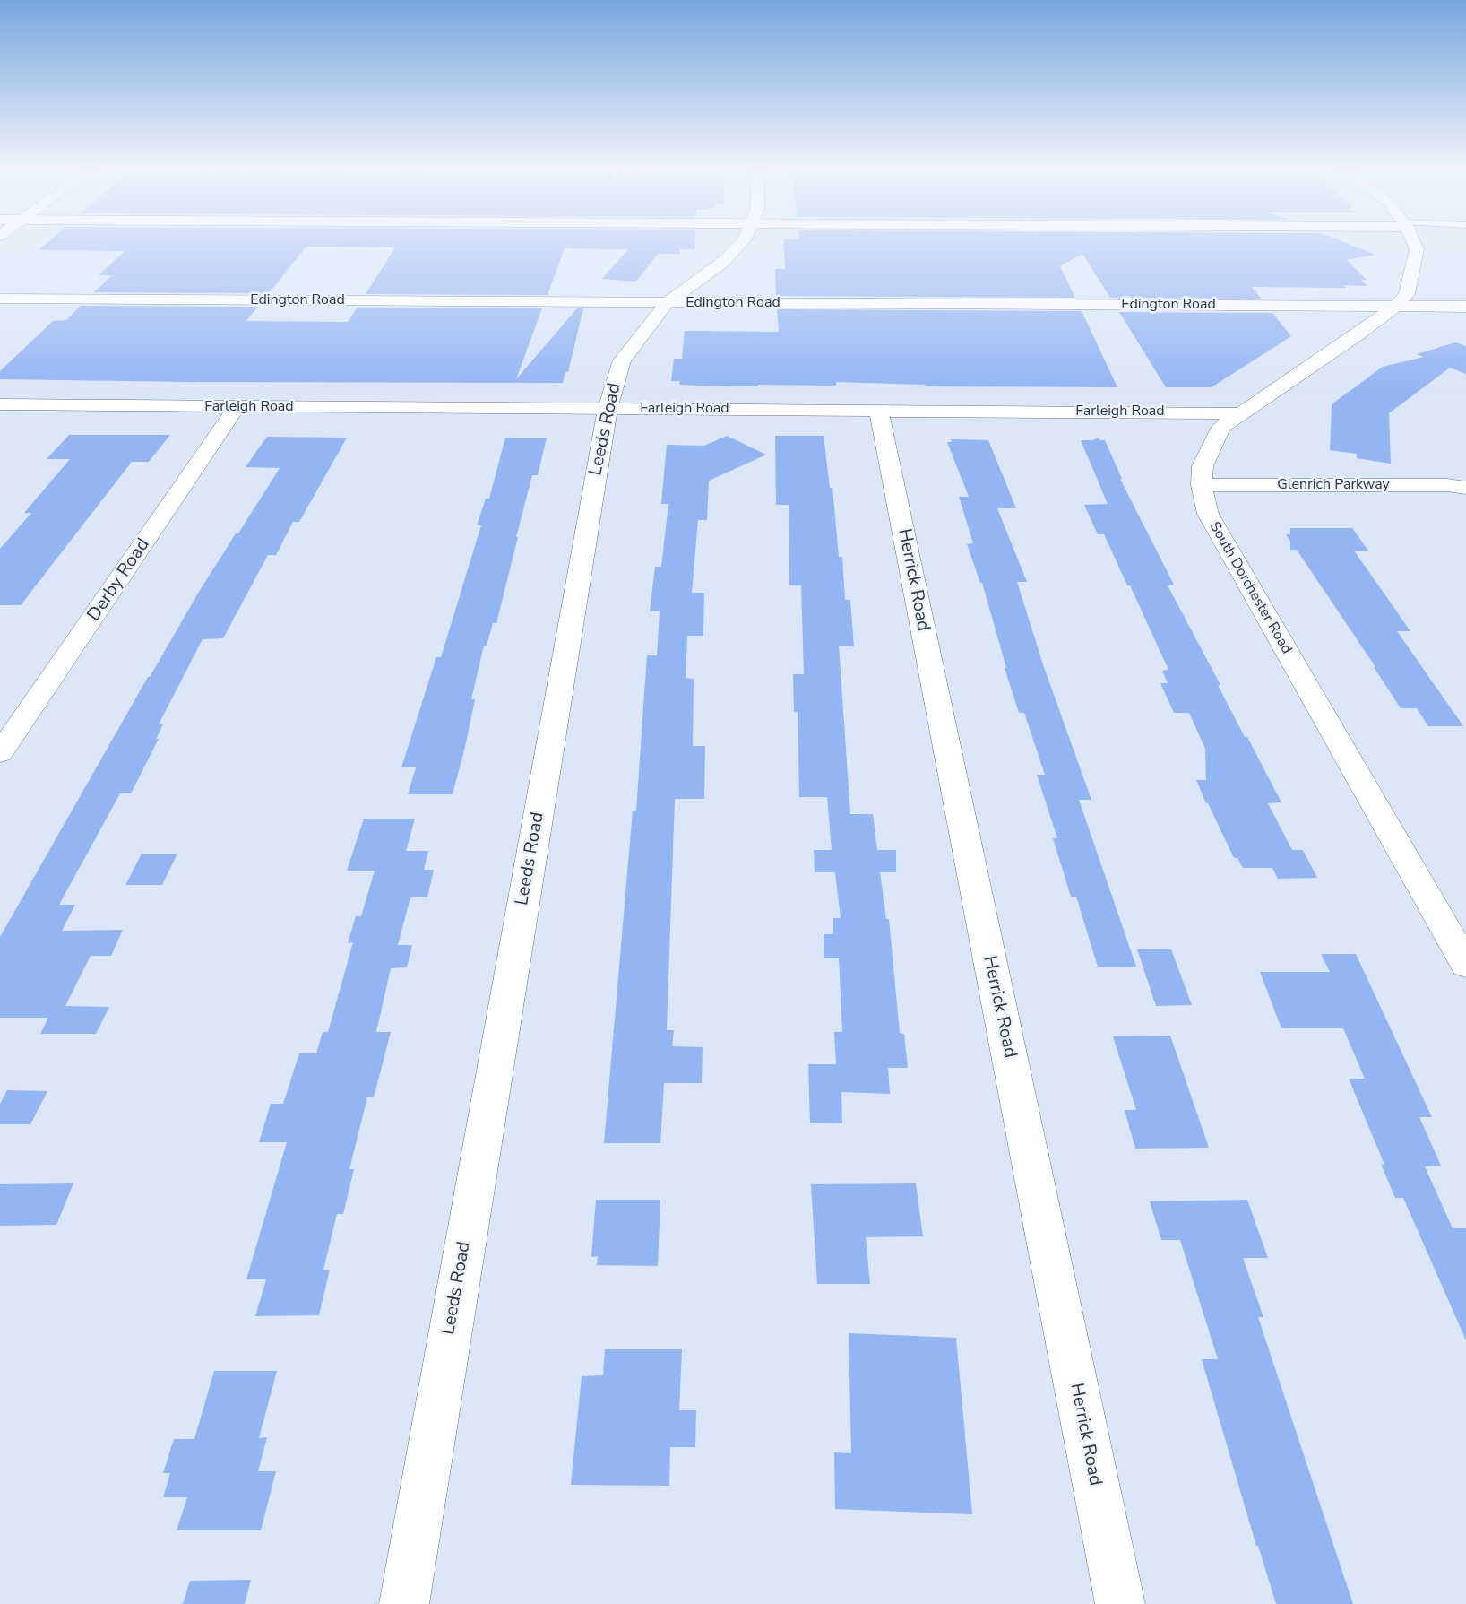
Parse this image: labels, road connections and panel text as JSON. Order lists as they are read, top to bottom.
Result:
{
  "streets": {
    "street": [
      "Edington Road",
      "Farleigh Road",
      "Leeds Road",
      "Glenrich Parkway",
      "Derby Road",
      "Herrick Road",
      "South Dorchester Road"
    ]
  },
  "crossings": [
    ["Edington Road", "Leeds Road"],
    ["Edington Road", "South Dorchester Road"],
    ["Farleigh Road", "Leeds Road"],
    ["Farleigh Road", "Derby Road"],
    ["Farleigh Road", "Herrick Road"],
    ["Farleigh Road", "South Dorchester Road"],
    ["Glenrich Parkway", "South Dorchester Road"]
  ]
}
